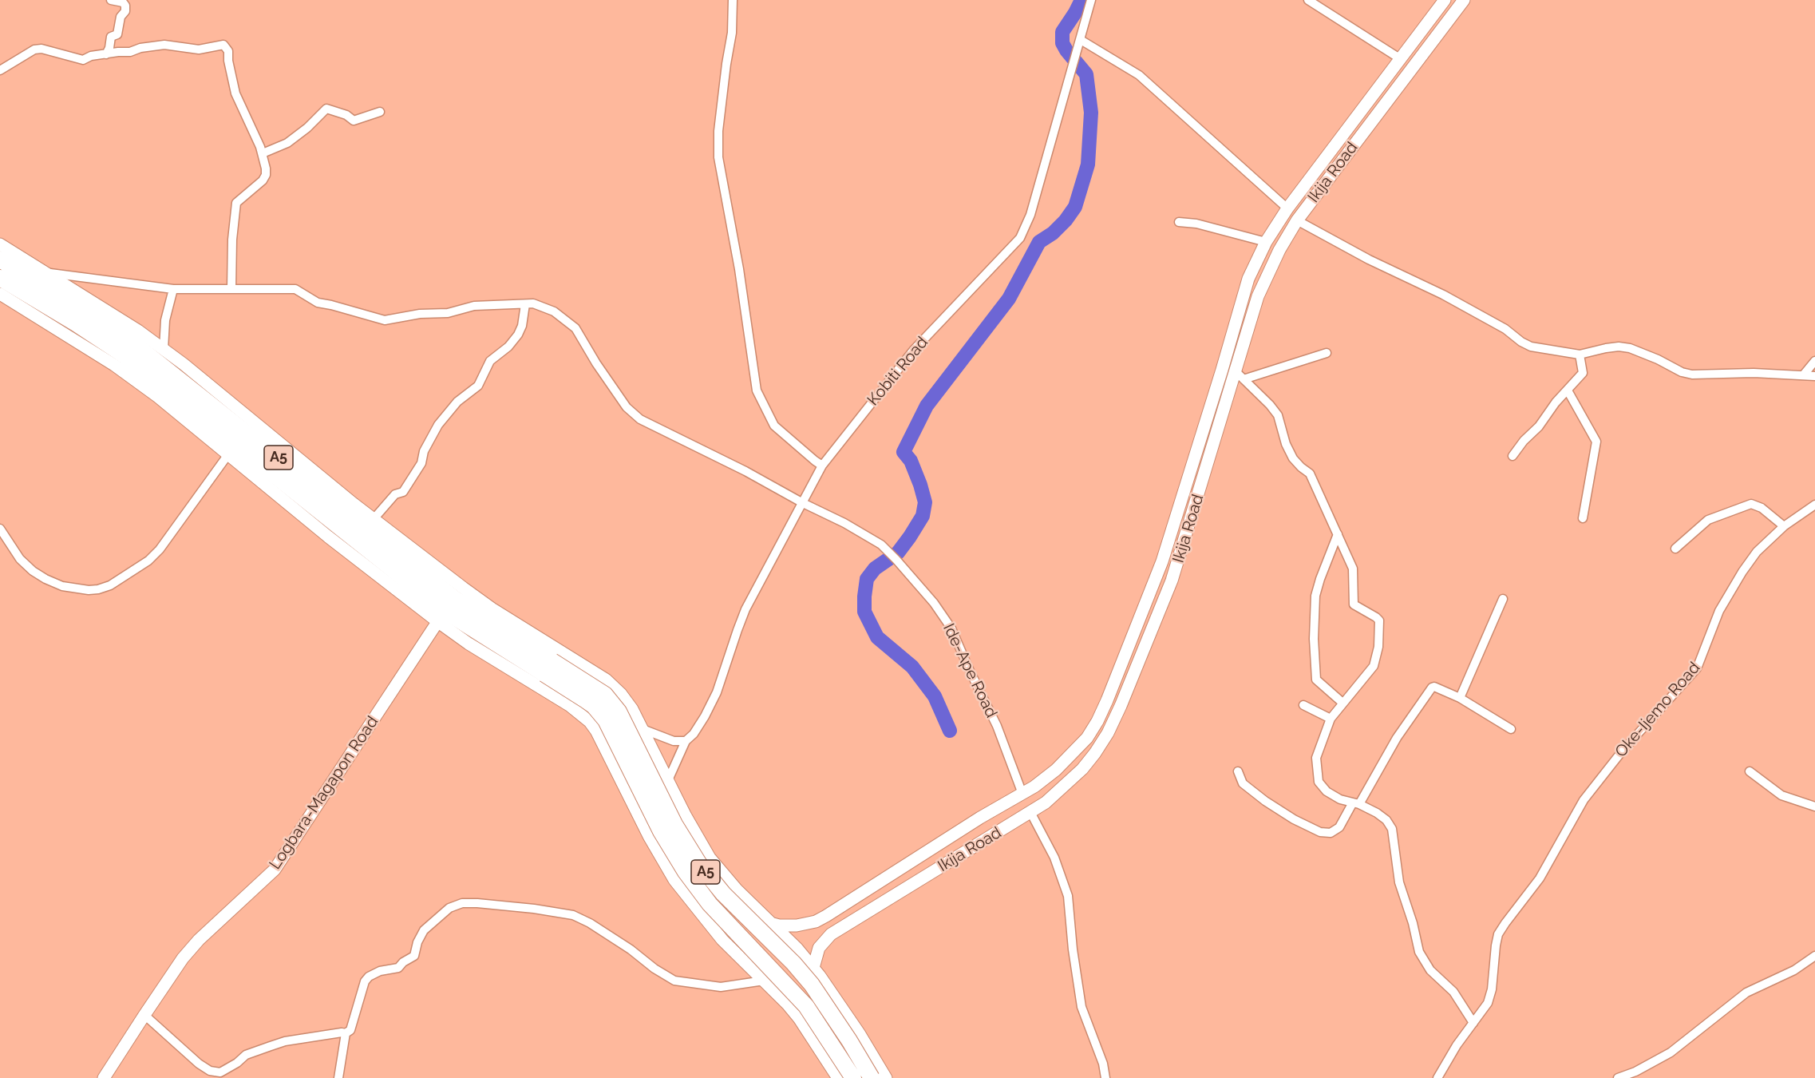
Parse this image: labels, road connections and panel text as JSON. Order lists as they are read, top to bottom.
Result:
{
  "streets": {
    "highway": ["A5"],
    "street": [
      "Ikija Road",
      "Kobiti Road",
      "Ide-Ape Road",
      "Oke-Ijemo Road",
      "Logbara-Magapon Road"
    ]
  },
  "crossings": [
    ["Ikija Road", "Ide-Ape Road"],
    ["Kobiti Road", "Ide-Ape Road"],
    ["A5", "Logbara-Magapon Road"]
  ]
}
